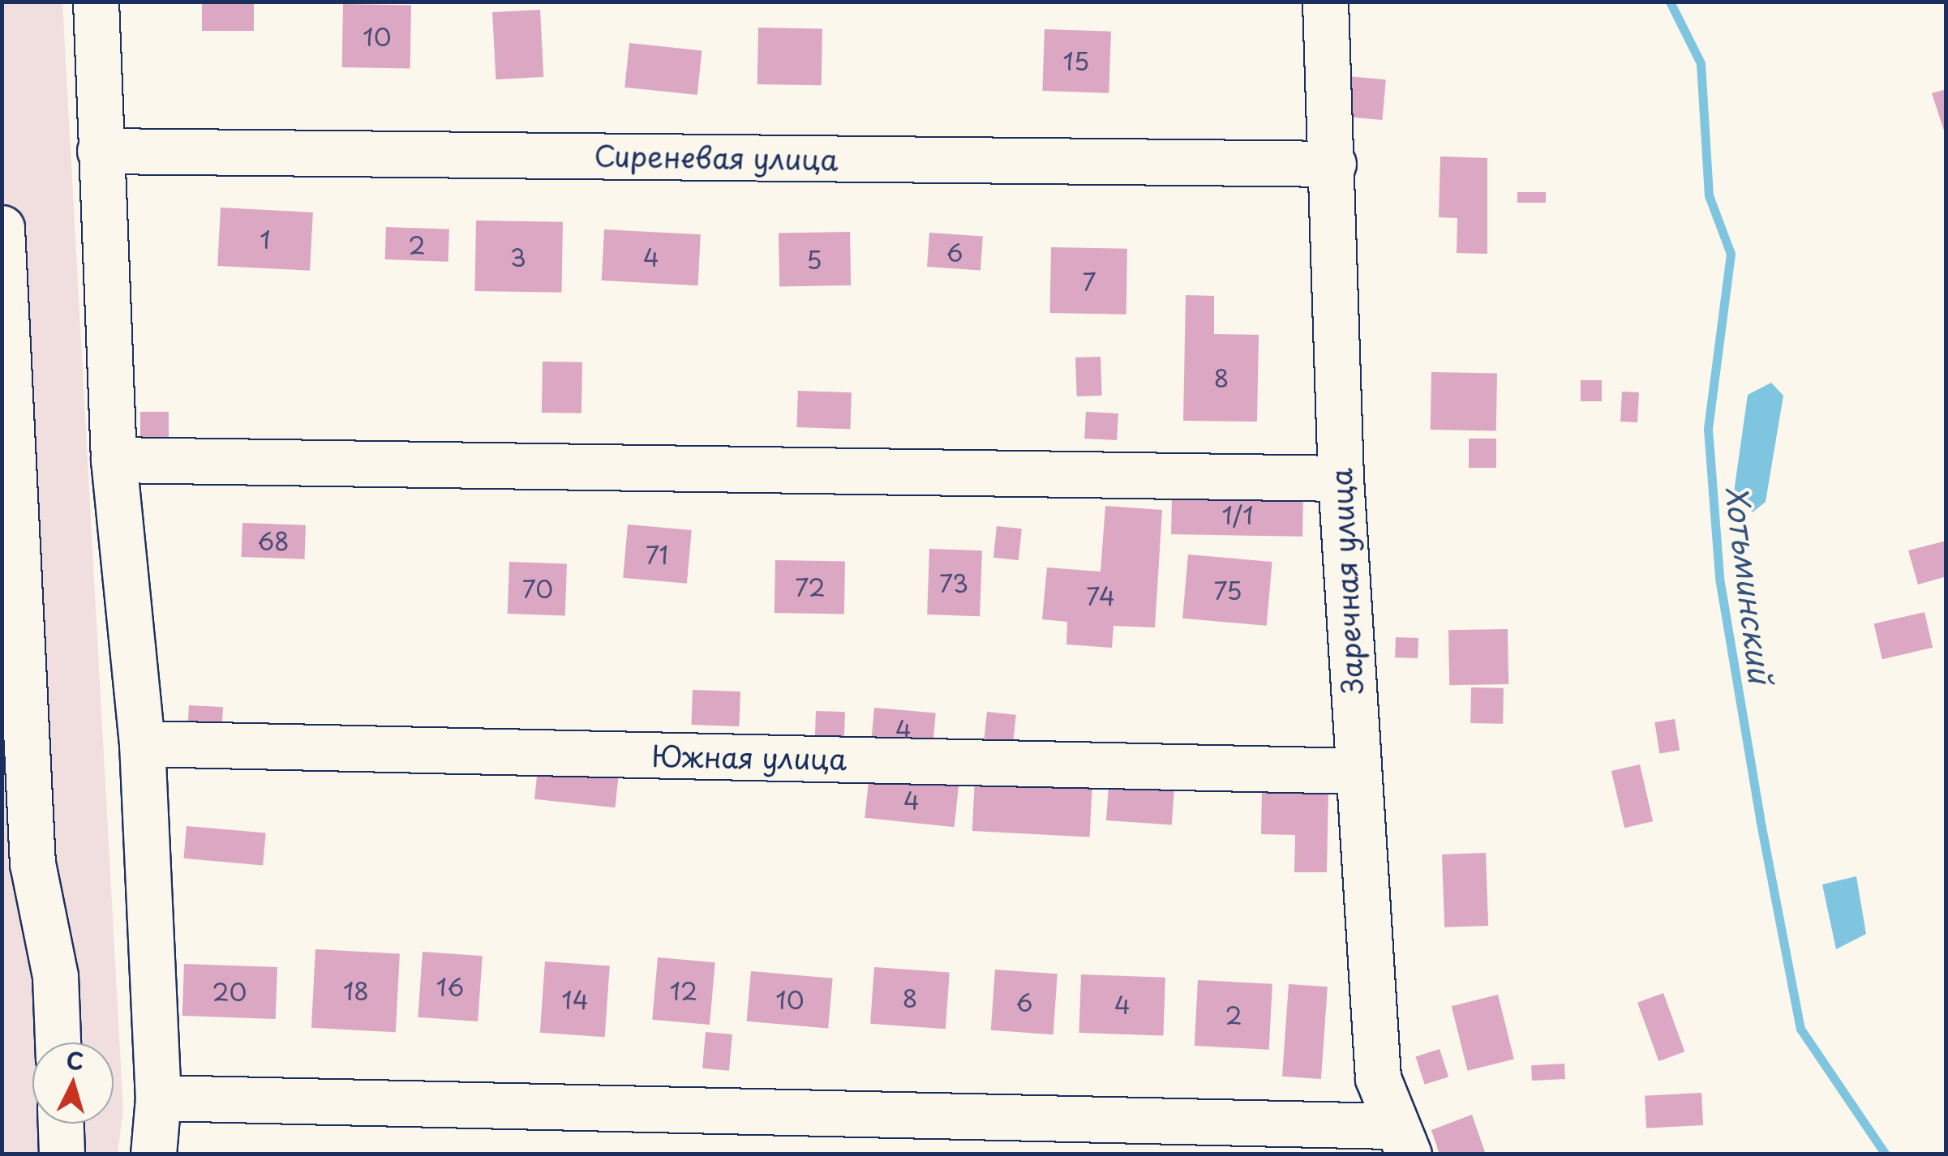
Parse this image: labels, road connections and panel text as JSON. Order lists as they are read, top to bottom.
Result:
{
  "streets": {
    "street": ["Сиреневая улица", "Заречная улица", "Южная улица"]
  },
  "crossings": [
    ["Сиреневая улица", "Заречная улица"],
    ["Заречная улица", "Южная улица"]
  ],
  "water": ["Хотьминский"],
  "house_numbers": [
    "10",
    "15",
    "1",
    "2",
    "6",
    "3",
    "4",
    "5",
    "7",
    "8",
    "1/1",
    "68",
    "71",
    "73",
    "72",
    "70",
    "75",
    "74",
    "4",
    "4",
    "16",
    "18",
    "12",
    "20",
    "8",
    "14",
    "10",
    "6",
    "4",
    "2"
  ],
  "north": "top"
}
